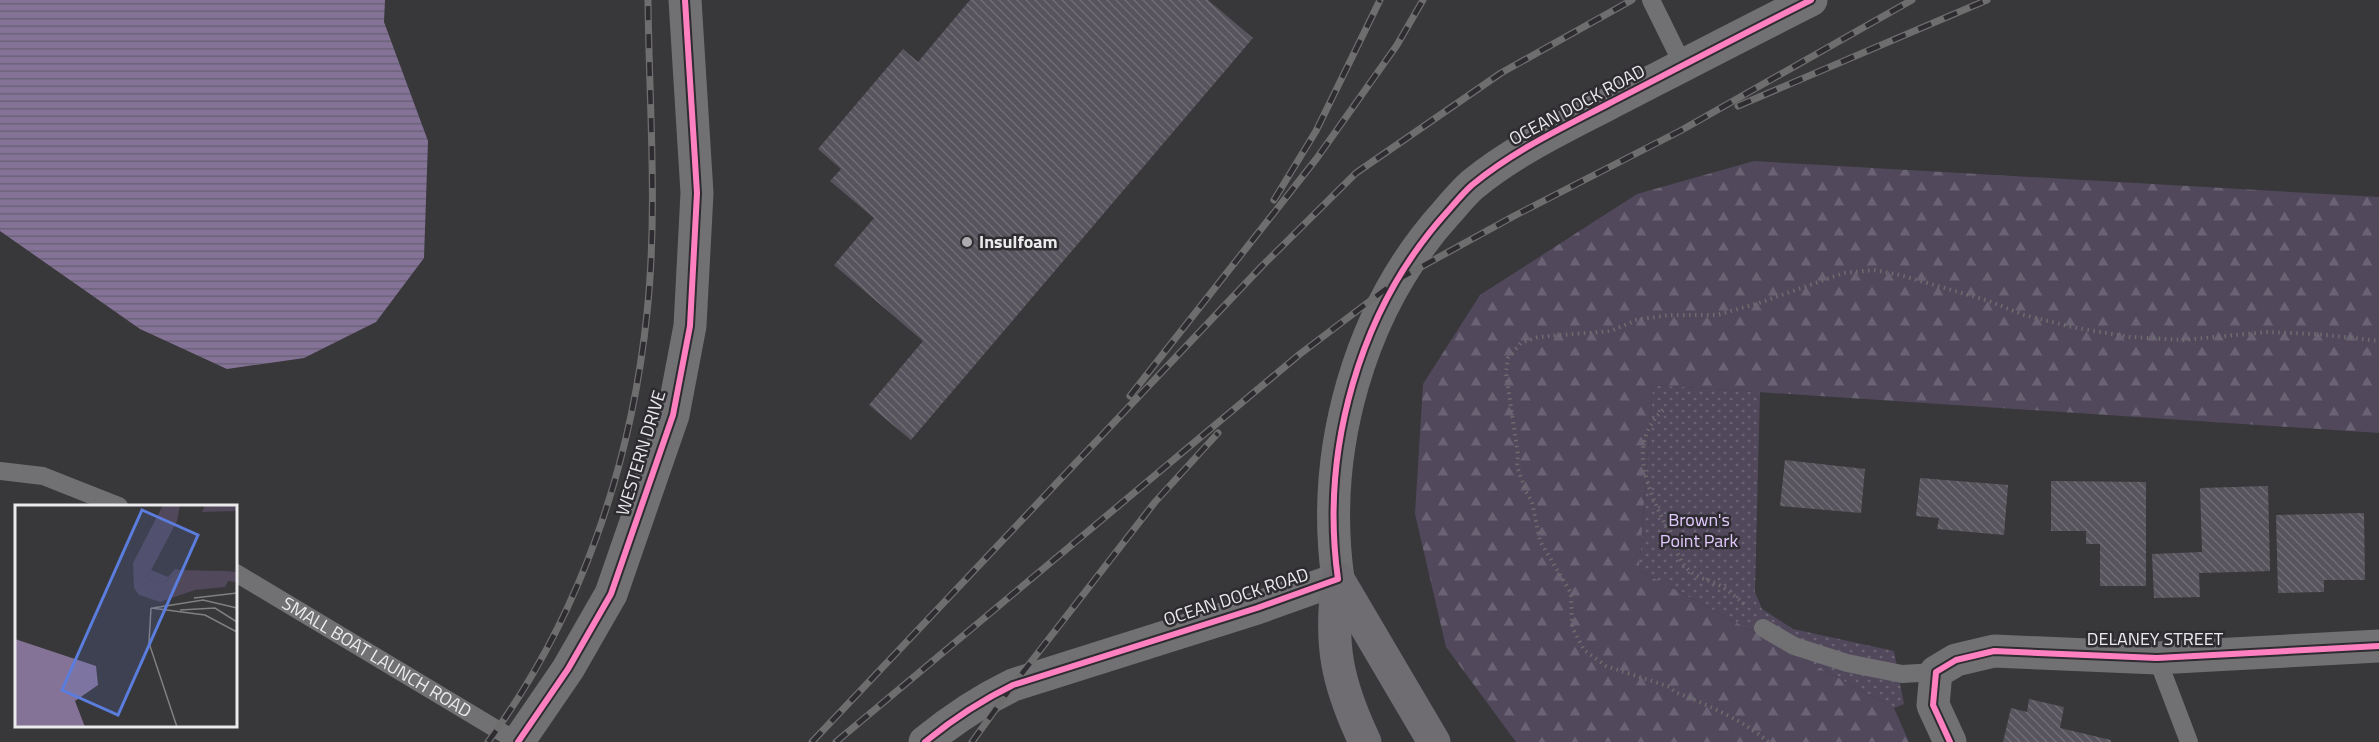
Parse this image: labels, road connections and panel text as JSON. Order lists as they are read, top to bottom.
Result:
{
  "streets": {
    "street": ["OCEAN DOCK ROAD", "WESTERN DRIVE", "DELANEY STREET"],
    "lane": ["SMALL BOAT LAUNCH ROAD"]
  },
  "crossings": [
    ["WESTERN DRIVE", "SMALL BOAT LAUNCH ROAD"]
  ],
  "parks": ["Brown's Point Park"],
  "places": ["Insulfoam"]
}
